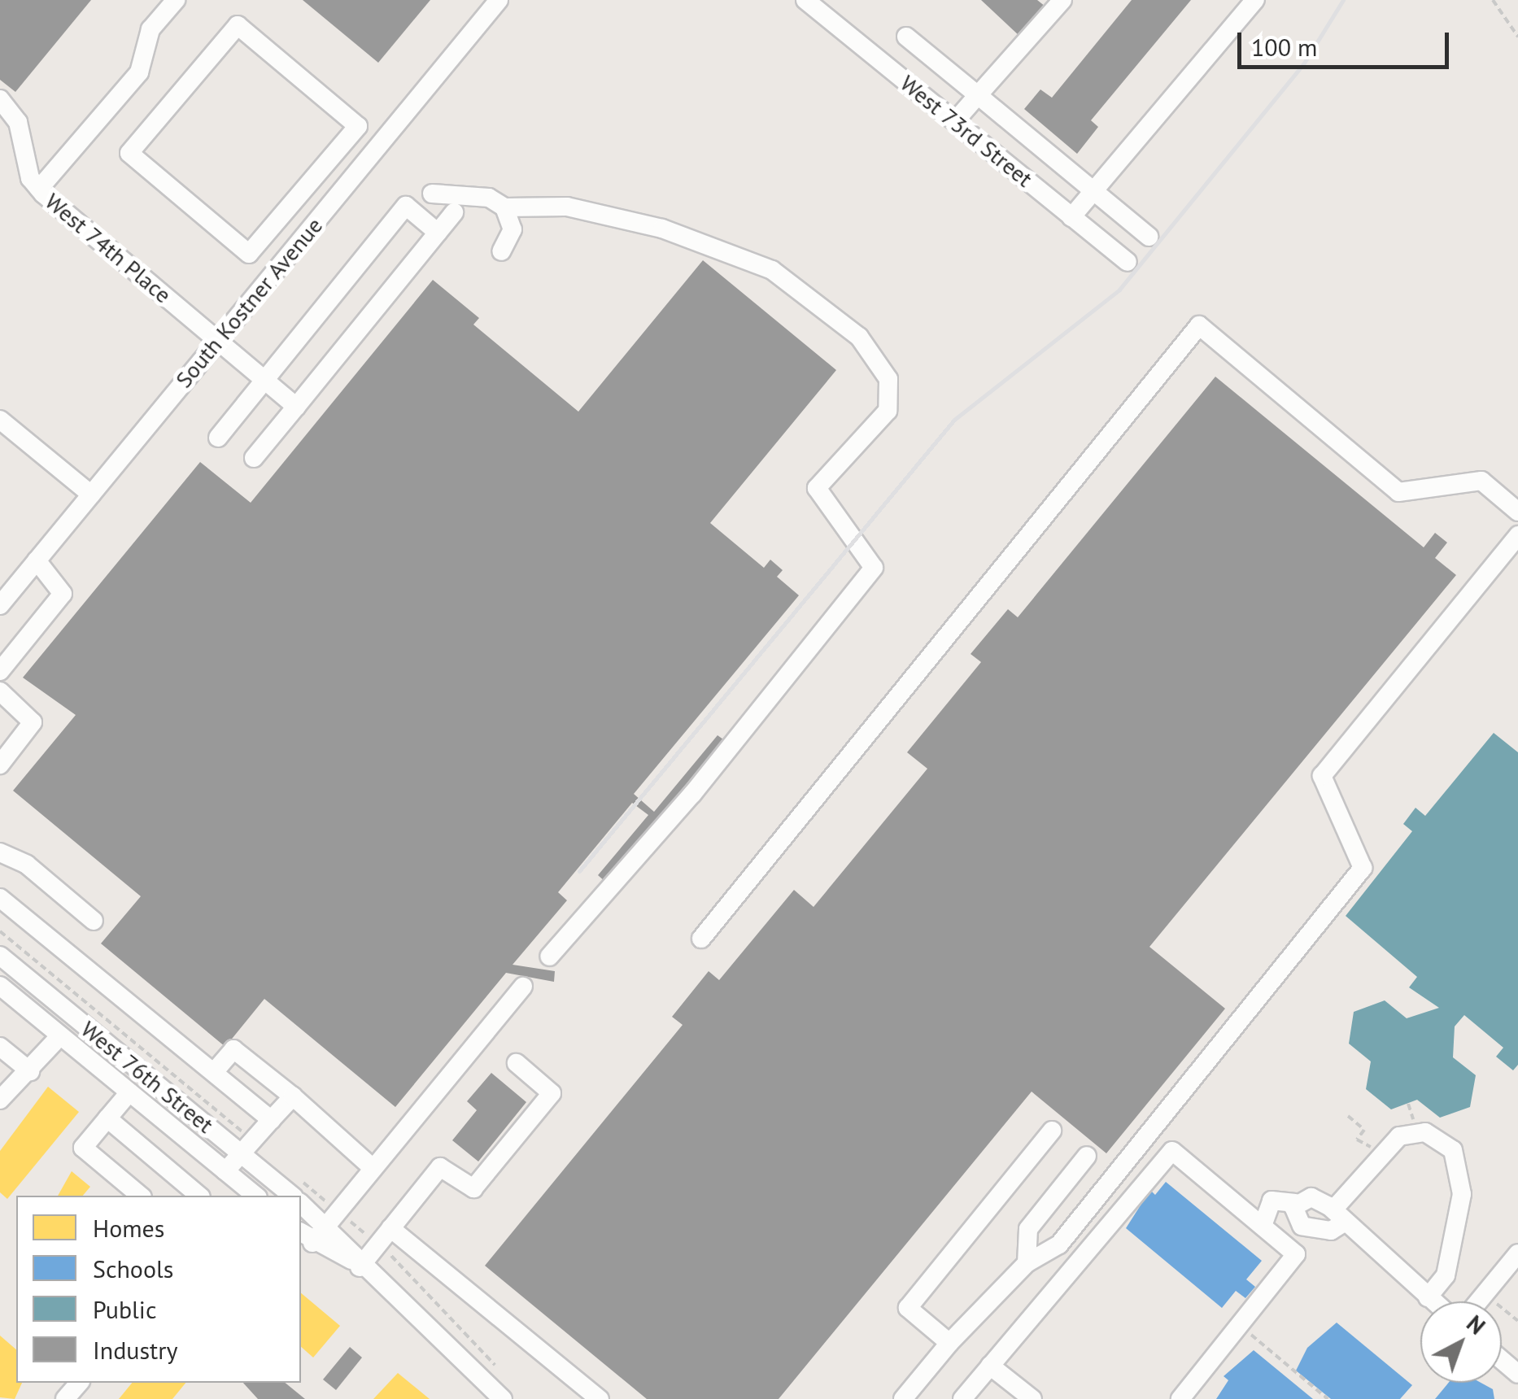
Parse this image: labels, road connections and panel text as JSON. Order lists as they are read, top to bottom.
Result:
{
  "streets": {
    "street": [
      "West 73rd Street",
      "West 74th Place",
      "South Kostner Avenue",
      "West 76th Street"
    ]
  },
  "crossings": [
    ["West 74th Place", "South Kostner Avenue"]
  ],
  "legend": [
    "Homes",
    "Schools",
    "Public",
    "Industry"
  ],
  "scale_bar": "100 m",
  "north": "top right"
}
